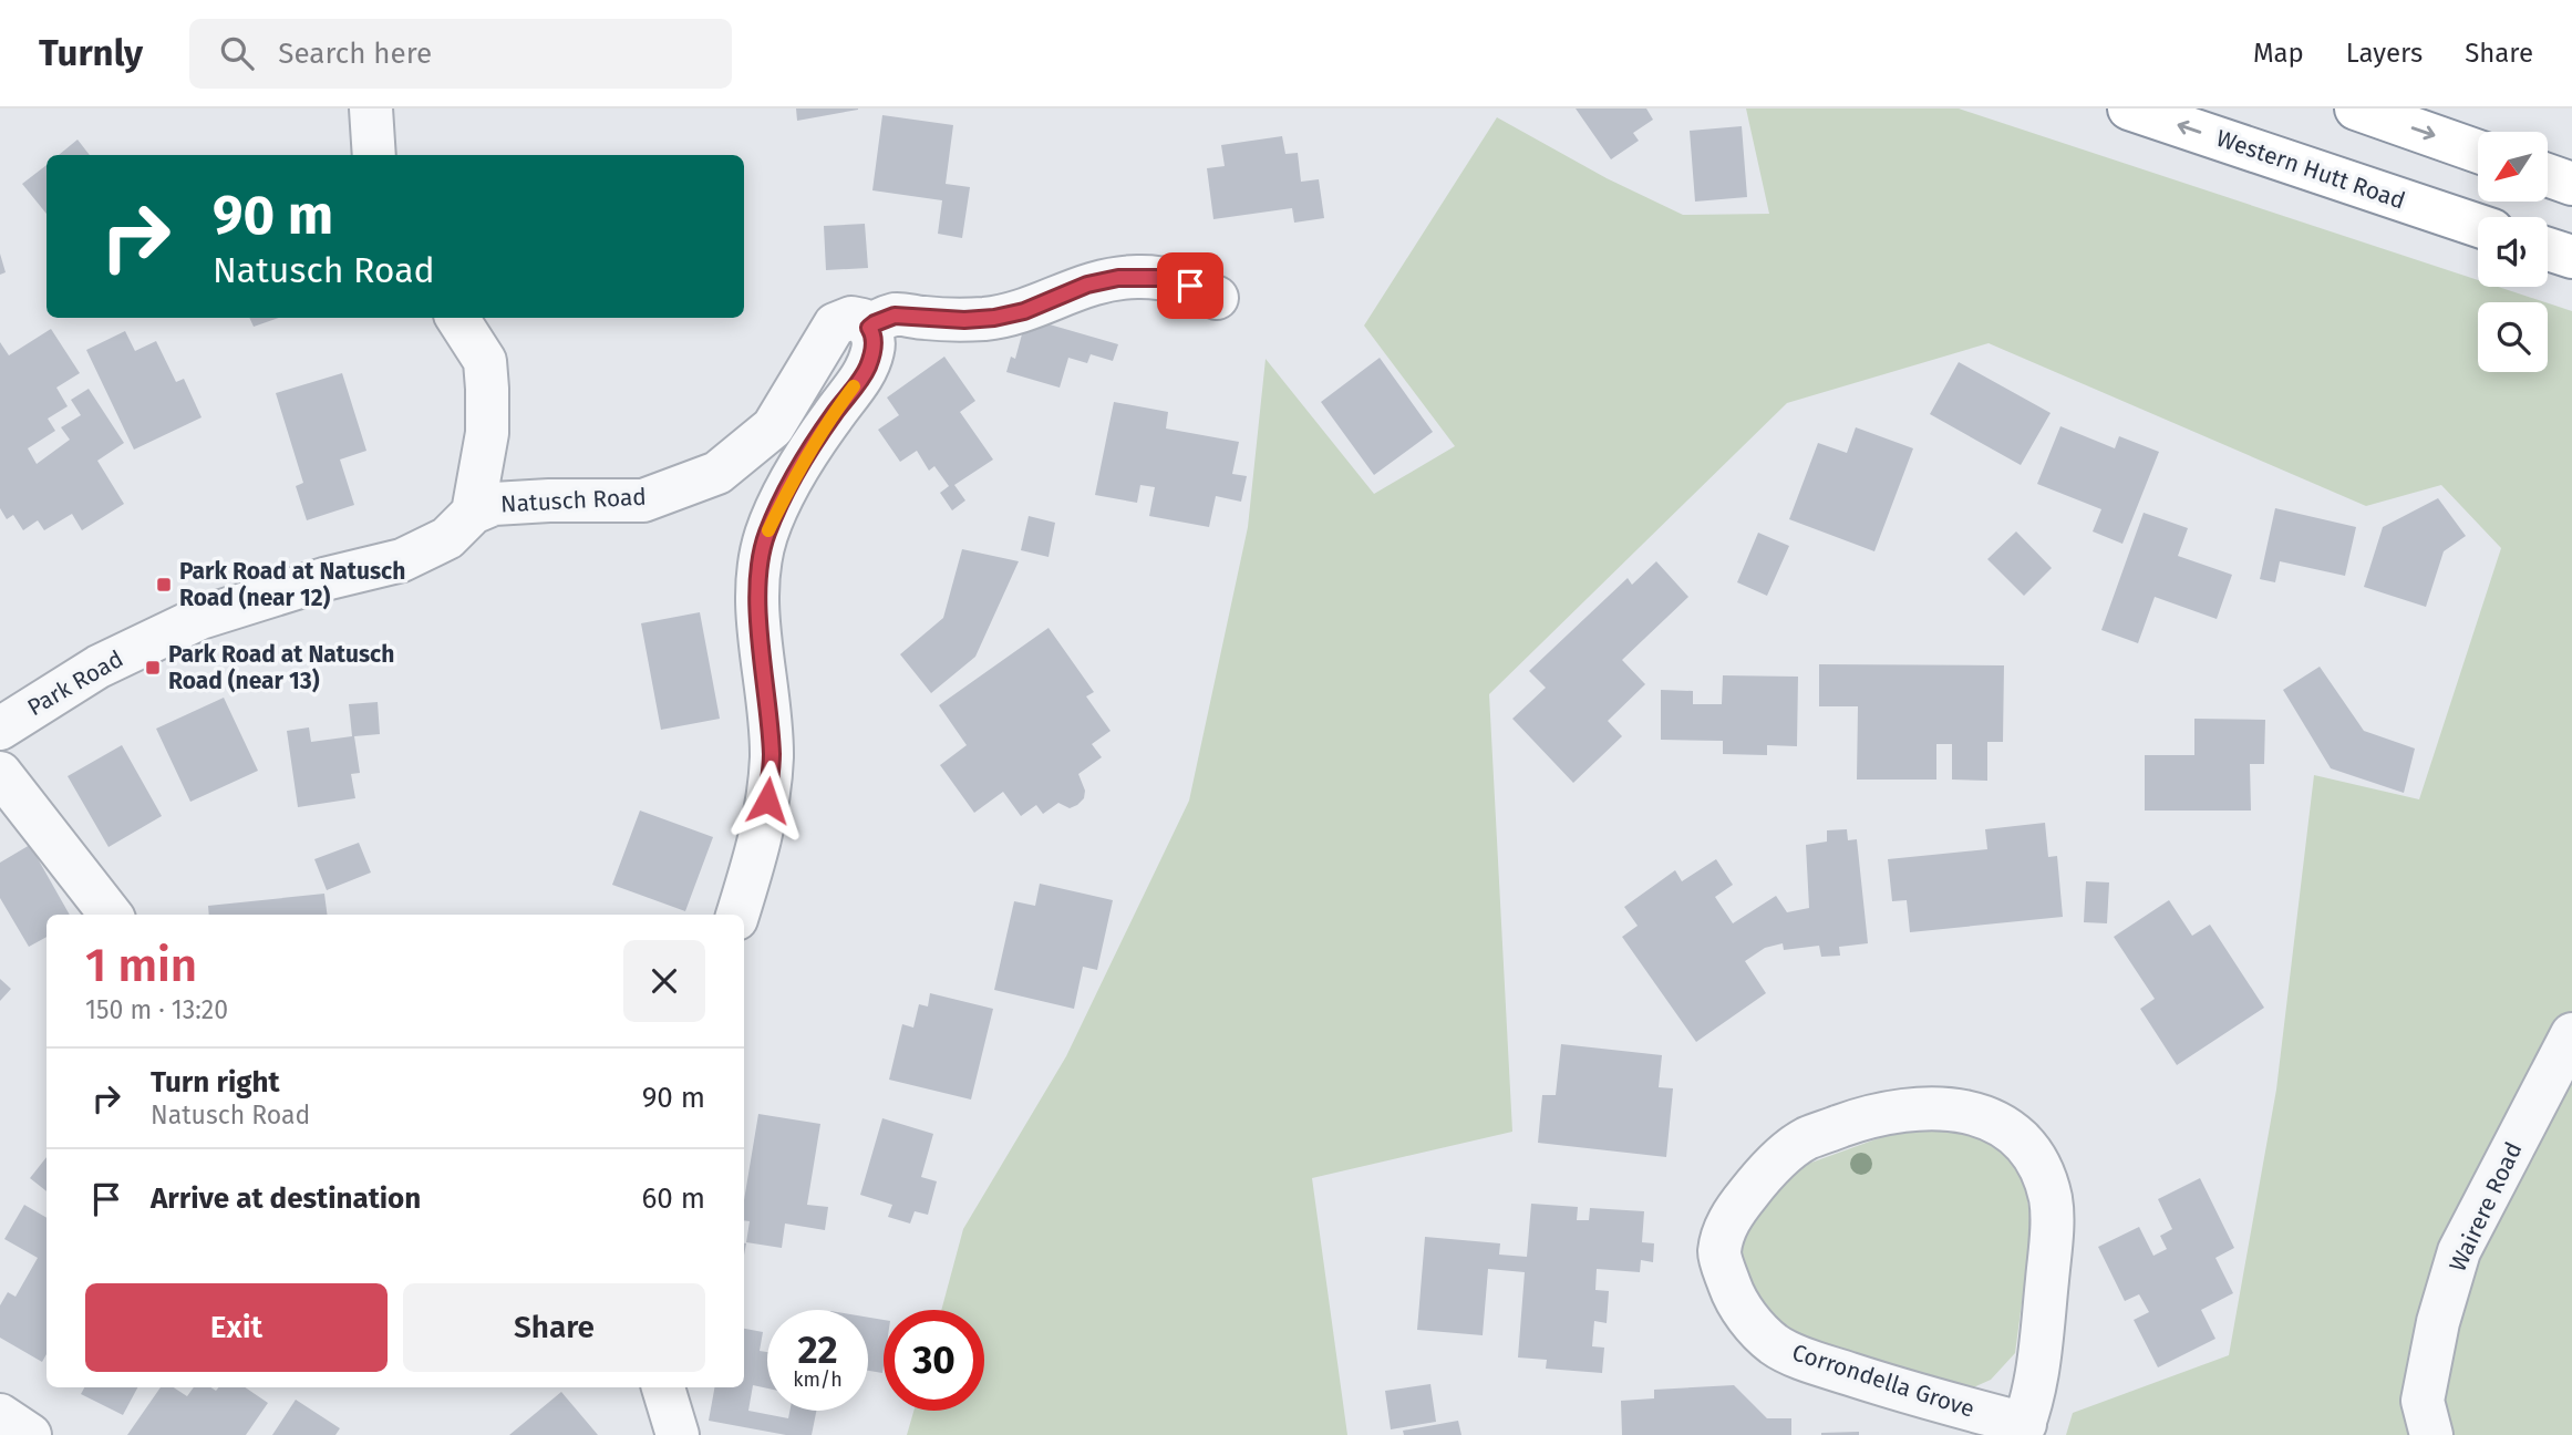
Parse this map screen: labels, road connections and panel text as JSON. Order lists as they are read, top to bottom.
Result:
{
  "streets": {
    "highway": ["Western Hutt Road"],
    "street": [
      "Natusch Road",
      "Park Road",
      "Wairere Road",
      "Corrondella Grove"
    ]
  },
  "crossings": [
    ["Natusch Road", "Park Road"]
  ],
  "places": {
    "transit": ["Park Road at Natusch Road (near 12)", "Park Road at Natusch Road (near 13)"]
  },
  "north": "bottom left",
  "page": {
    "header": "Turnly",
    "search": "Search here",
    "nav": ["Map", "Layers", "Share"],
    "turn": ["90 m", "Natusch Road"],
    "heading": ["1 min", "150 m · 13:20"],
    "list": [
      {
        "name": "Turn right",
        "note": "Natusch Road",
        "value": "90 m"
      },
      {
        "name": "Arrive at destination",
        "value": "60 m"
      }
    ],
    "buttons": ["Exit", "Share"],
    "speed": "22 km/h",
    "limit": "30"
  }
}
